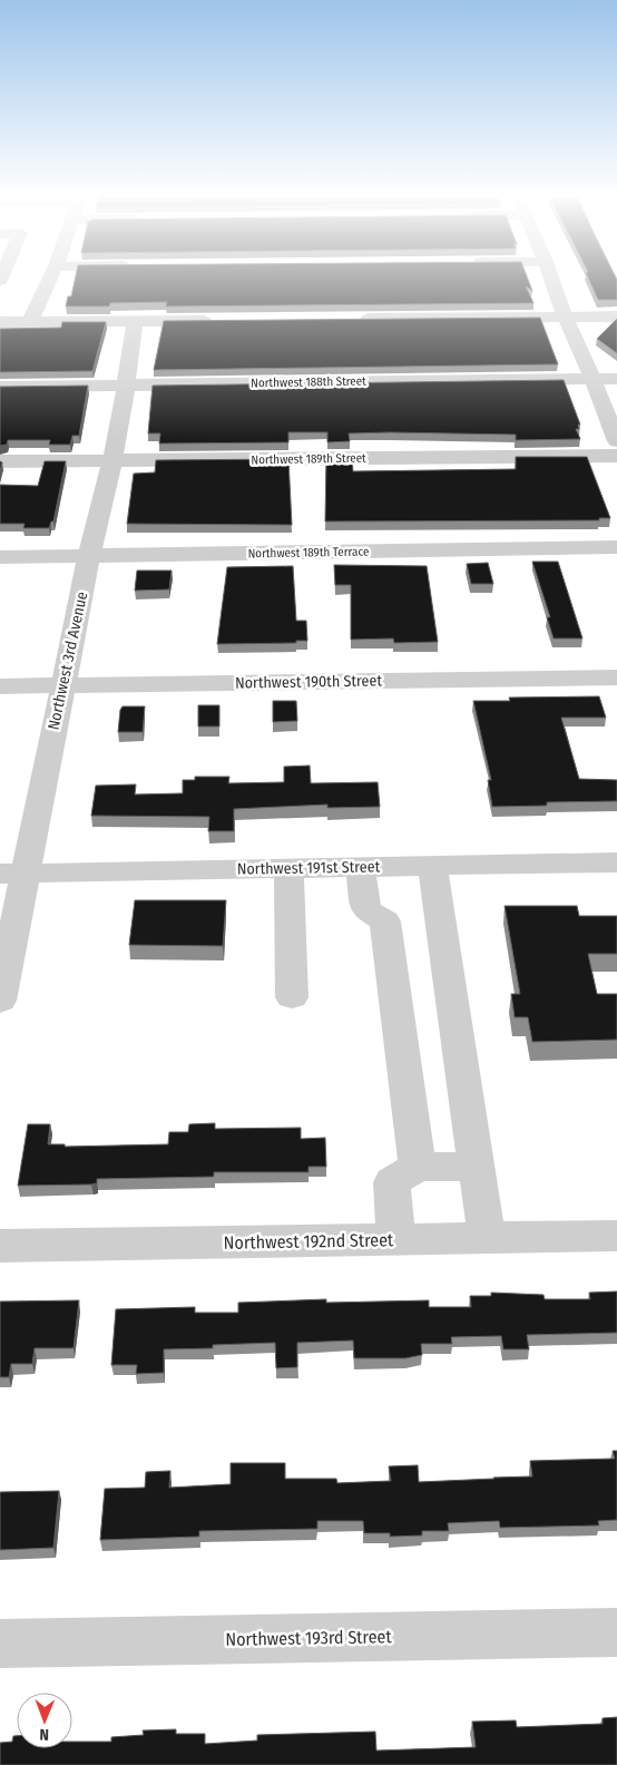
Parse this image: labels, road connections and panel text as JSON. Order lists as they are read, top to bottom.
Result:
{
  "streets": {
    "street": [
      "Northwest 188th Street",
      "Northwest 189th Street",
      "Northwest 189th Terrace",
      "Northwest 3rd Avenue",
      "Northwest 190th Street",
      "Northwest 191st Street",
      "Northwest 192nd Street",
      "Northwest 193rd Street"
    ]
  },
  "crossings": [
    ["Northwest 188th Street", "Northwest 3rd Avenue"],
    ["Northwest 189th Street", "Northwest 3rd Avenue"],
    ["Northwest 189th Terrace", "Northwest 3rd Avenue"],
    ["Northwest 3rd Avenue", "Northwest 190th Street"],
    ["Northwest 3rd Avenue", "Northwest 191st Street"]
  ],
  "north": "bottom"
}
